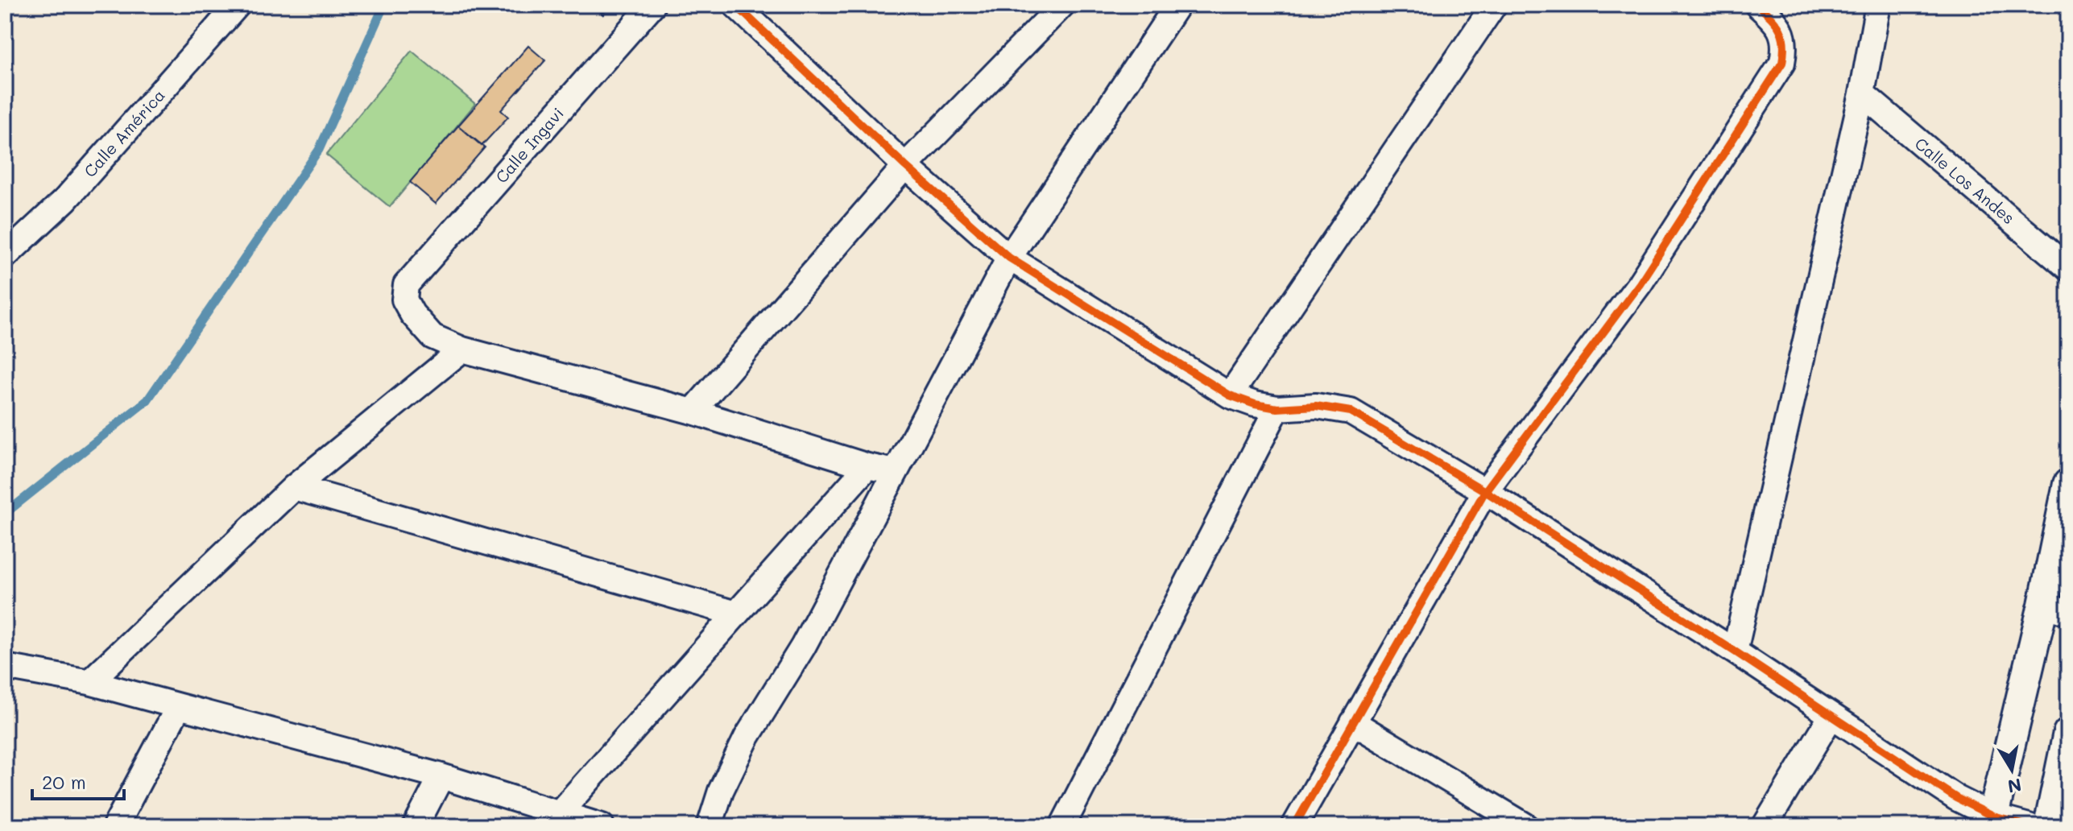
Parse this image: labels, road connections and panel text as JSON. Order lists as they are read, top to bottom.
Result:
{
  "streets": {
    "street": ["Calle América", "Calle Ingavi", "Calle Los Andes"]
  },
  "scale_bar": "20 m",
  "north": "bottom"
}
